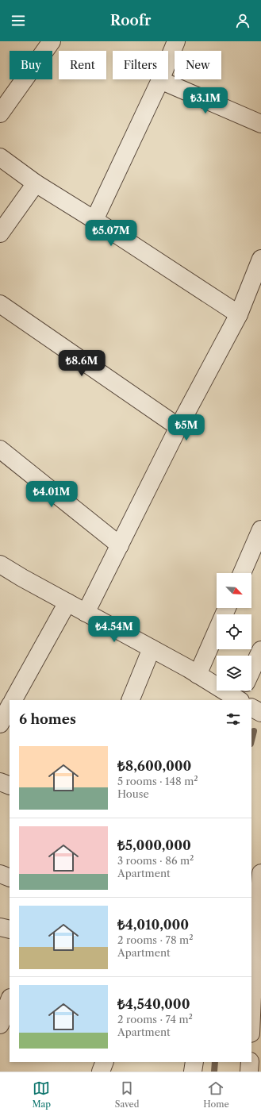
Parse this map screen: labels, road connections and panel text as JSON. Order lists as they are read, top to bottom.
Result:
{
  "north": "bottom right",
  "page": {
    "header": "Roofr",
    "chip": [
      "Buy",
      "Rent",
      "Filters",
      "New"
    ],
    "price": [
      "₺3.1M",
      "₺5.07M",
      "₺8.6M",
      "₺5M",
      "₺4.01M",
      "₺4.54M"
    ],
    "heading": "6 homes",
    "list": [
      {
        "name": "₺8,600,000",
        "note": "5 rooms · 148 m² · House"
      },
      {
        "name": "₺5,000,000",
        "note": "3 rooms · 86 m² · Apartment"
      },
      {
        "name": "₺4,010,000",
        "note": "2 rooms · 78 m² · Apartment"
      },
      {
        "name": "₺4,540,000",
        "note": "2 rooms · 74 m² · Apartment"
      }
    ],
    "tabs": ["Map", "Saved", "Home"]
  }
}
